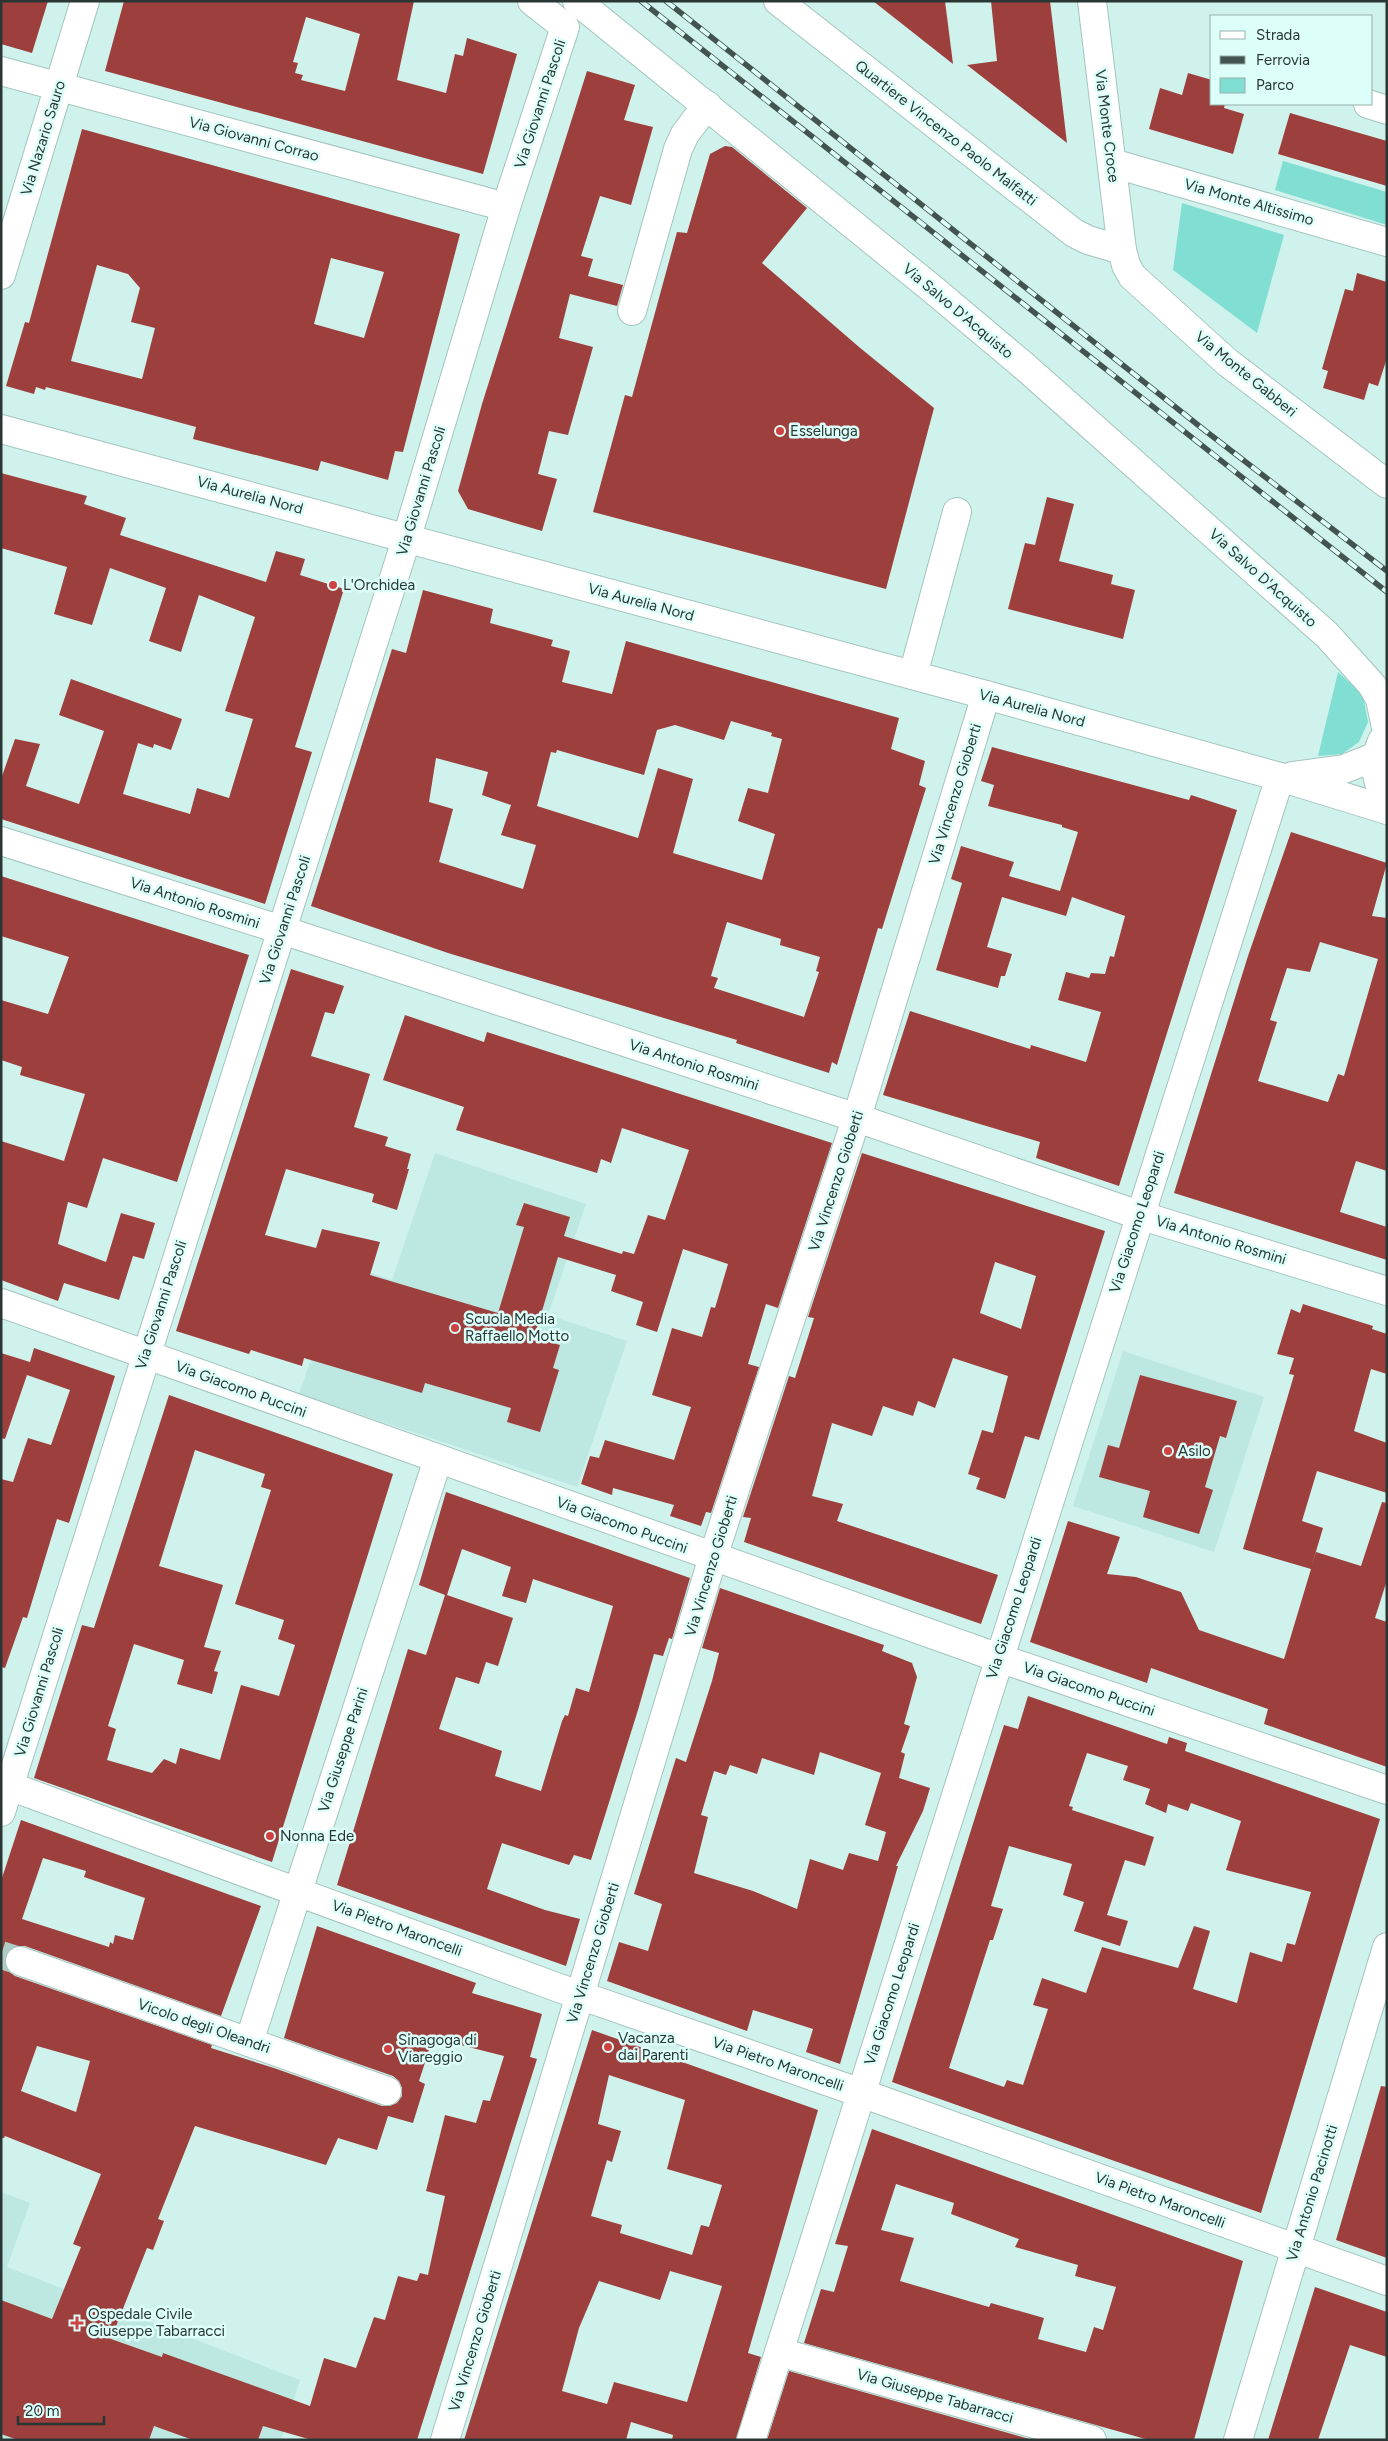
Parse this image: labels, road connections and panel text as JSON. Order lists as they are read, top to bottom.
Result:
{
  "streets": {
    "street": [
      "Via Giovanni Pascoli",
      "Via Monte Croce",
      "Quartiere Vincenzo Paolo Malfatti",
      "Via Nazario Sauro",
      "Via Giovanni Corrao",
      "Via Monte Altissimo",
      "Via Salvo D'Acquisto",
      "Via Monte Gabberi",
      "Via Aurelia Nord",
      "Via Vincenzo Gioberti",
      "Via Antonio Rosmini",
      "Via Giacomo Leopardi",
      "Via Giacomo Puccini",
      "Via Giuseppe Parini",
      "Via Pietro Maroncelli",
      "Vicolo degli Oleandri",
      "Via Antonio Pacinotti",
      "Via Giuseppe Tabarracci"
    ]
  },
  "crossings": [
    ["Via Giovanni Pascoli", "Via Giovanni Corrao"],
    ["Via Giovanni Pascoli", "Via Aurelia Nord"],
    ["Via Giovanni Pascoli", "Via Antonio Rosmini"],
    ["Via Giovanni Pascoli", "Via Giacomo Puccini"],
    ["Via Giovanni Pascoli", "Via Pietro Maroncelli"],
    ["Via Monte Croce", "Quartiere Vincenzo Paolo Malfatti"],
    ["Via Monte Croce", "Via Monte Altissimo"],
    ["Via Monte Croce", "Via Monte Gabberi"],
    ["Quartiere Vincenzo Paolo Malfatti", "Via Monte Gabberi"],
    ["Via Nazario Sauro", "Via Giovanni Corrao"],
    ["Via Salvo D'Acquisto", "Via Aurelia Nord"],
    ["Via Aurelia Nord", "Via Vincenzo Gioberti"],
    ["Via Aurelia Nord", "Via Giacomo Leopardi"],
    ["Via Vincenzo Gioberti", "Via Antonio Rosmini"],
    ["Via Vincenzo Gioberti", "Via Giacomo Puccini"],
    ["Via Vincenzo Gioberti", "Via Pietro Maroncelli"],
    ["Via Antonio Rosmini", "Via Giacomo Leopardi"],
    ["Via Giacomo Leopardi", "Via Giacomo Puccini"],
    ["Via Giacomo Leopardi", "Via Pietro Maroncelli"],
    ["Via Giacomo Leopardi", "Via Giuseppe Tabarracci"],
    ["Via Giacomo Puccini", "Via Giuseppe Parini"],
    ["Via Giuseppe Parini", "Via Pietro Maroncelli"],
    ["Via Giuseppe Parini", "Vicolo degli Oleandri"],
    ["Via Pietro Maroncelli", "Via Antonio Pacinotti"]
  ],
  "places": {
    "other": [
      "Esselunga",
      "L'Orchidea",
      "Scuola Media Raffaello Motto",
      "Asilo",
      "Nonna Ede",
      "Vacanza dai Parenti",
      "Sinagoga di Viareggio"
    ],
    "health": ["Ospedale Civile Giuseppe Tabarracci"]
  },
  "legend": ["Strada", "Ferrovia", "Parco"],
  "scale_bar": "20 m"
}
